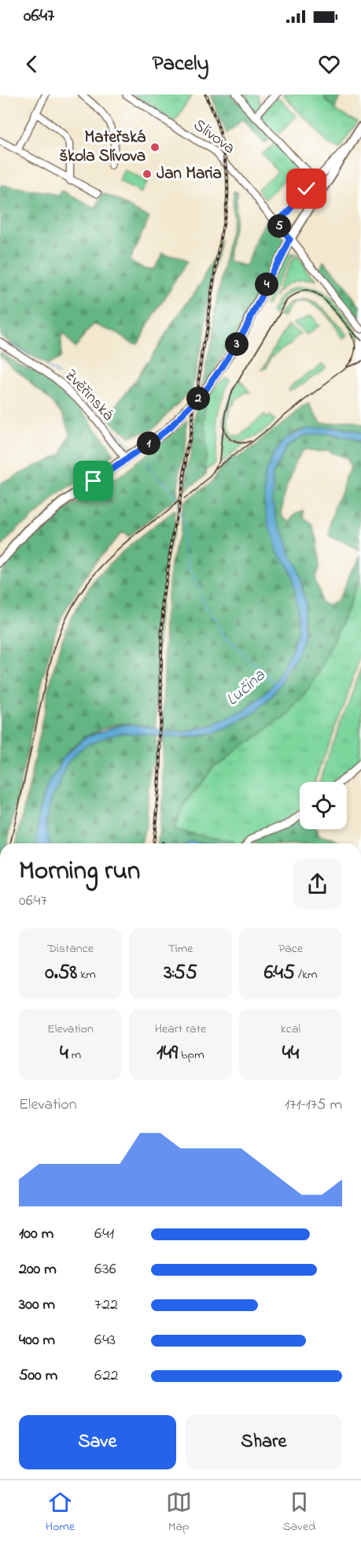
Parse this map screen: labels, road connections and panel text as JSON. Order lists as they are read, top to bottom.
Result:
{
  "streets": {
    "street": ["Slívova", "Zvěřinská"]
  },
  "water": ["Lučina"],
  "places": ["Mateřská škola Slívova", "Jan Maria"],
  "page": {
    "status": "06:47",
    "header": "Pacely",
    "pins": [
      "5",
      "4",
      "3",
      "2",
      "1"
    ],
    "heading": ["Morning run", "06:47"],
    "stats": [
      ["Distance", "0.58 km"],
      ["Time", "3:55"],
      ["Pace", "6:45 /km"],
      ["Elevation", "4 m"],
      ["Heart rate", "149 bpm"],
      ["kcal", "44"]
    ],
    "chart": ["Elevation", "171–175 m"],
    "list": [
      {
        "name": "100 m",
        "note": "6:41"
      },
      {
        "name": "200 m",
        "note": "6:36"
      },
      {
        "name": "300 m",
        "note": "7:22"
      },
      {
        "name": "400 m",
        "note": "6:43"
      },
      {
        "name": "500 m",
        "note": "6:22"
      }
    ],
    "buttons": ["Save", "Share"],
    "tabs": ["Home", "Map", "Saved"]
  }
}
